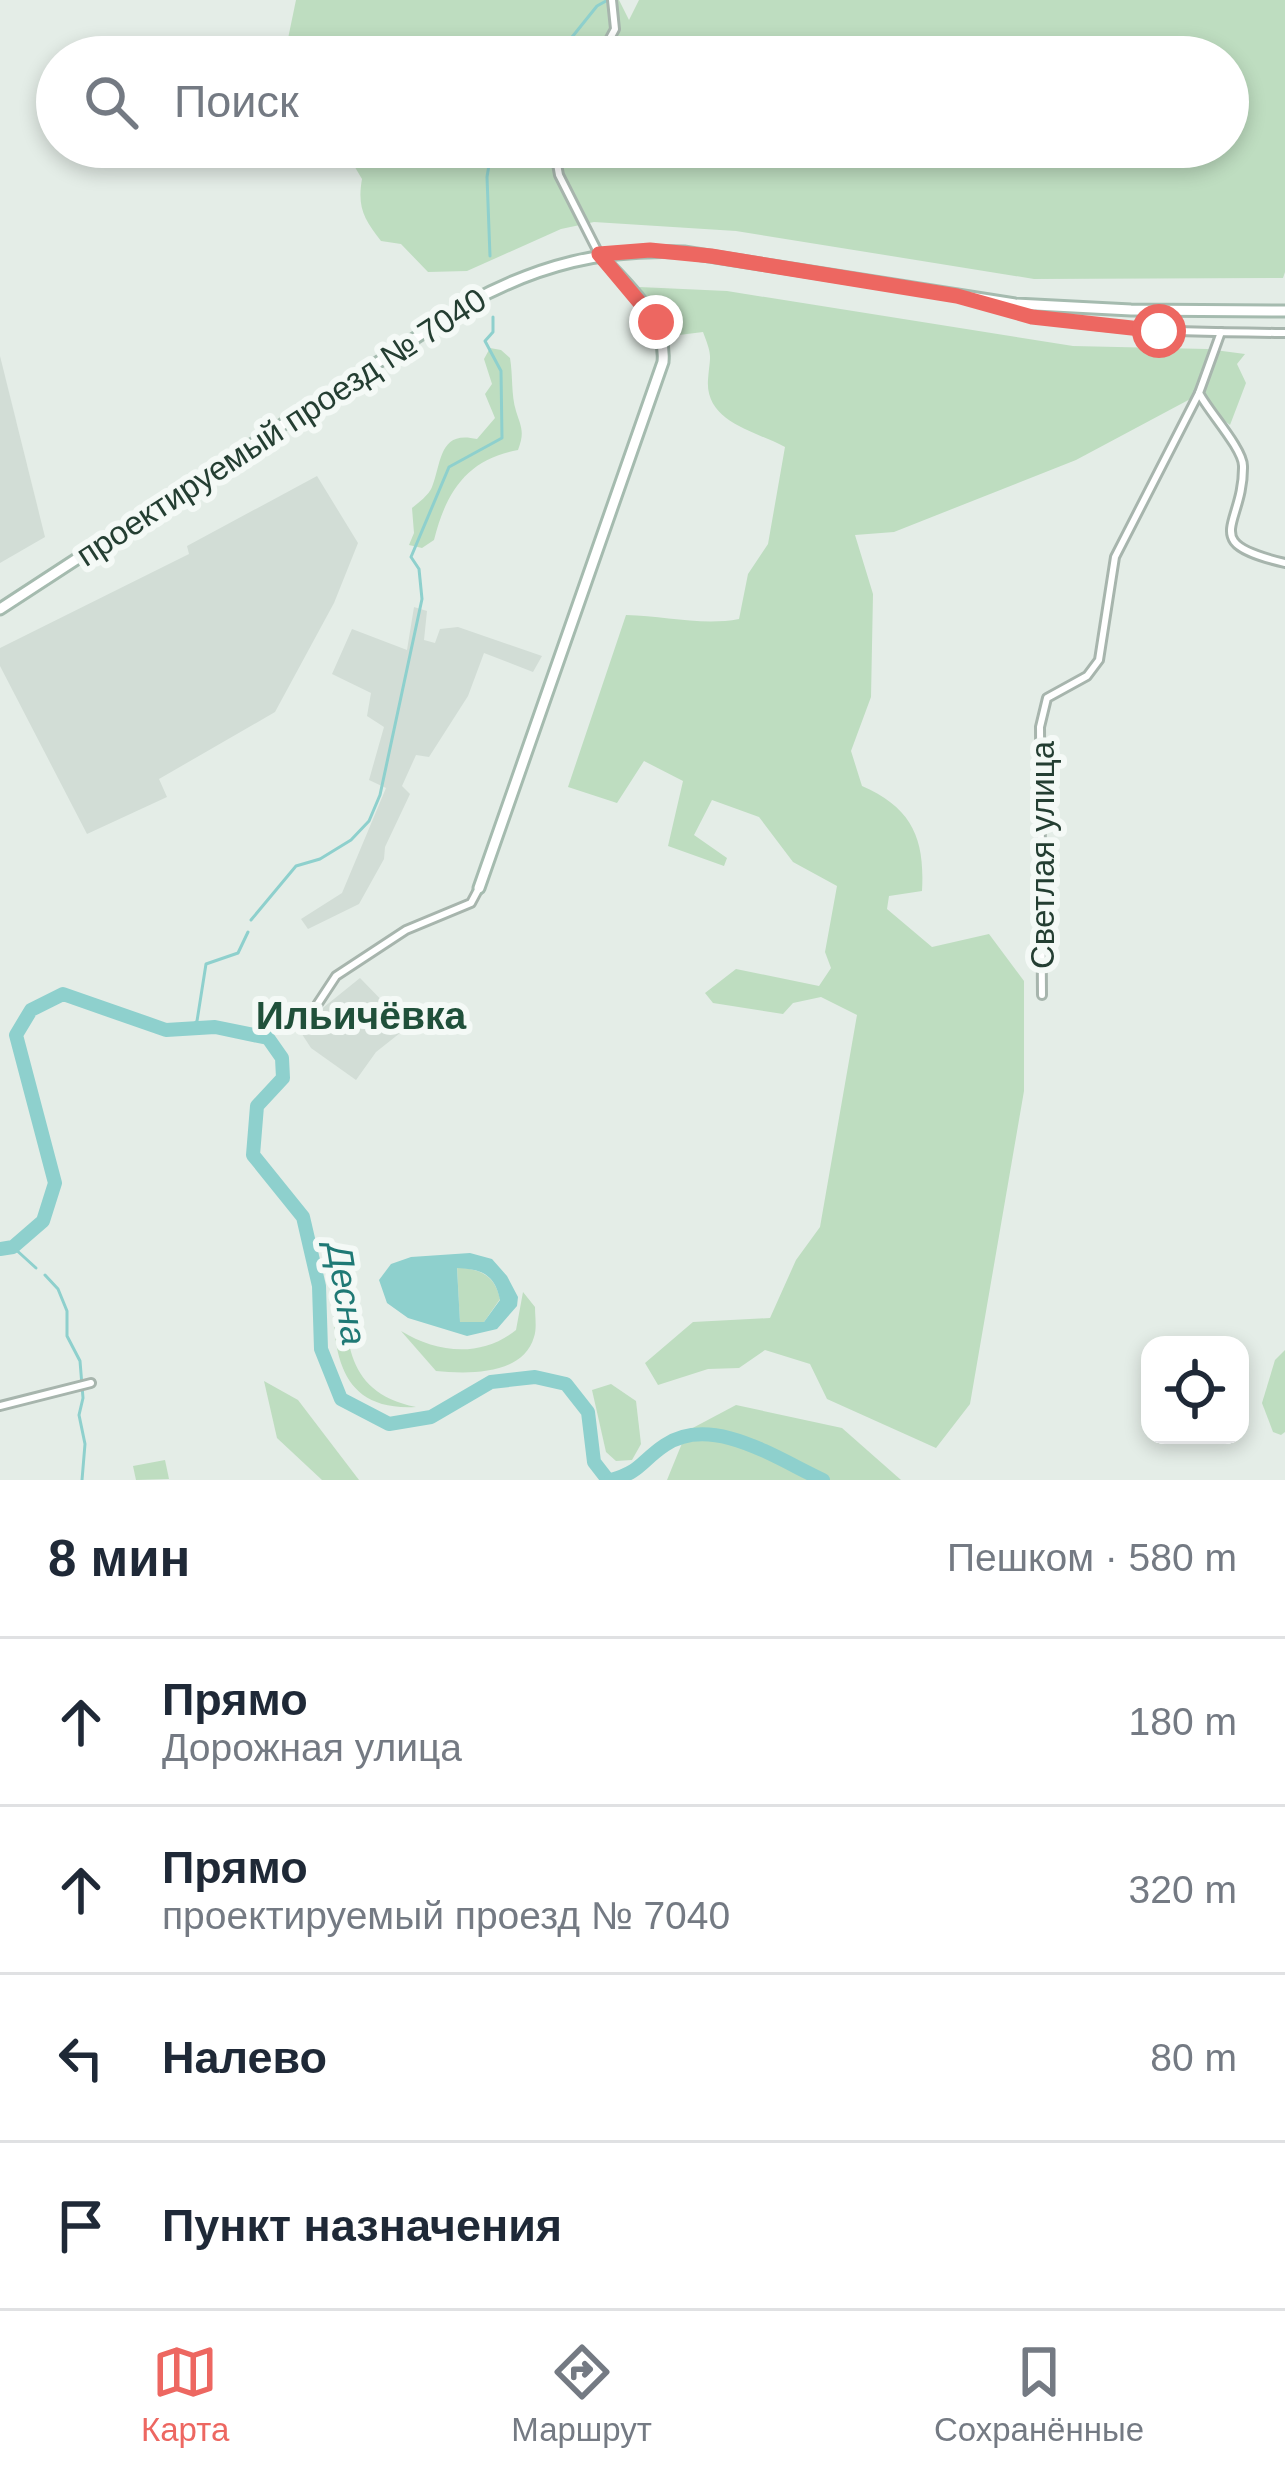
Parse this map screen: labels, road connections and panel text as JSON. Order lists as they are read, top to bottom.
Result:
{
  "streets": {
    "main road": ["проектируемый проезд № 7040"],
    "street": ["Светлая улица"]
  },
  "districts": ["Ильичёвка"],
  "water": ["Десна"],
  "page": {
    "search": "Поиск",
    "heading": ["8 мин", "Пешком · 580 m"],
    "list": [
      ["Прямо", "Дорожная улица", "180 m"],
      ["Прямо", "проектируемый проезд № 7040", "320 m"],
      ["Налево", "80 m"],
      "Пункт назначения"
    ],
    "nav": ["Карта", "Маршрут", "Сохранённые"]
  }
}
